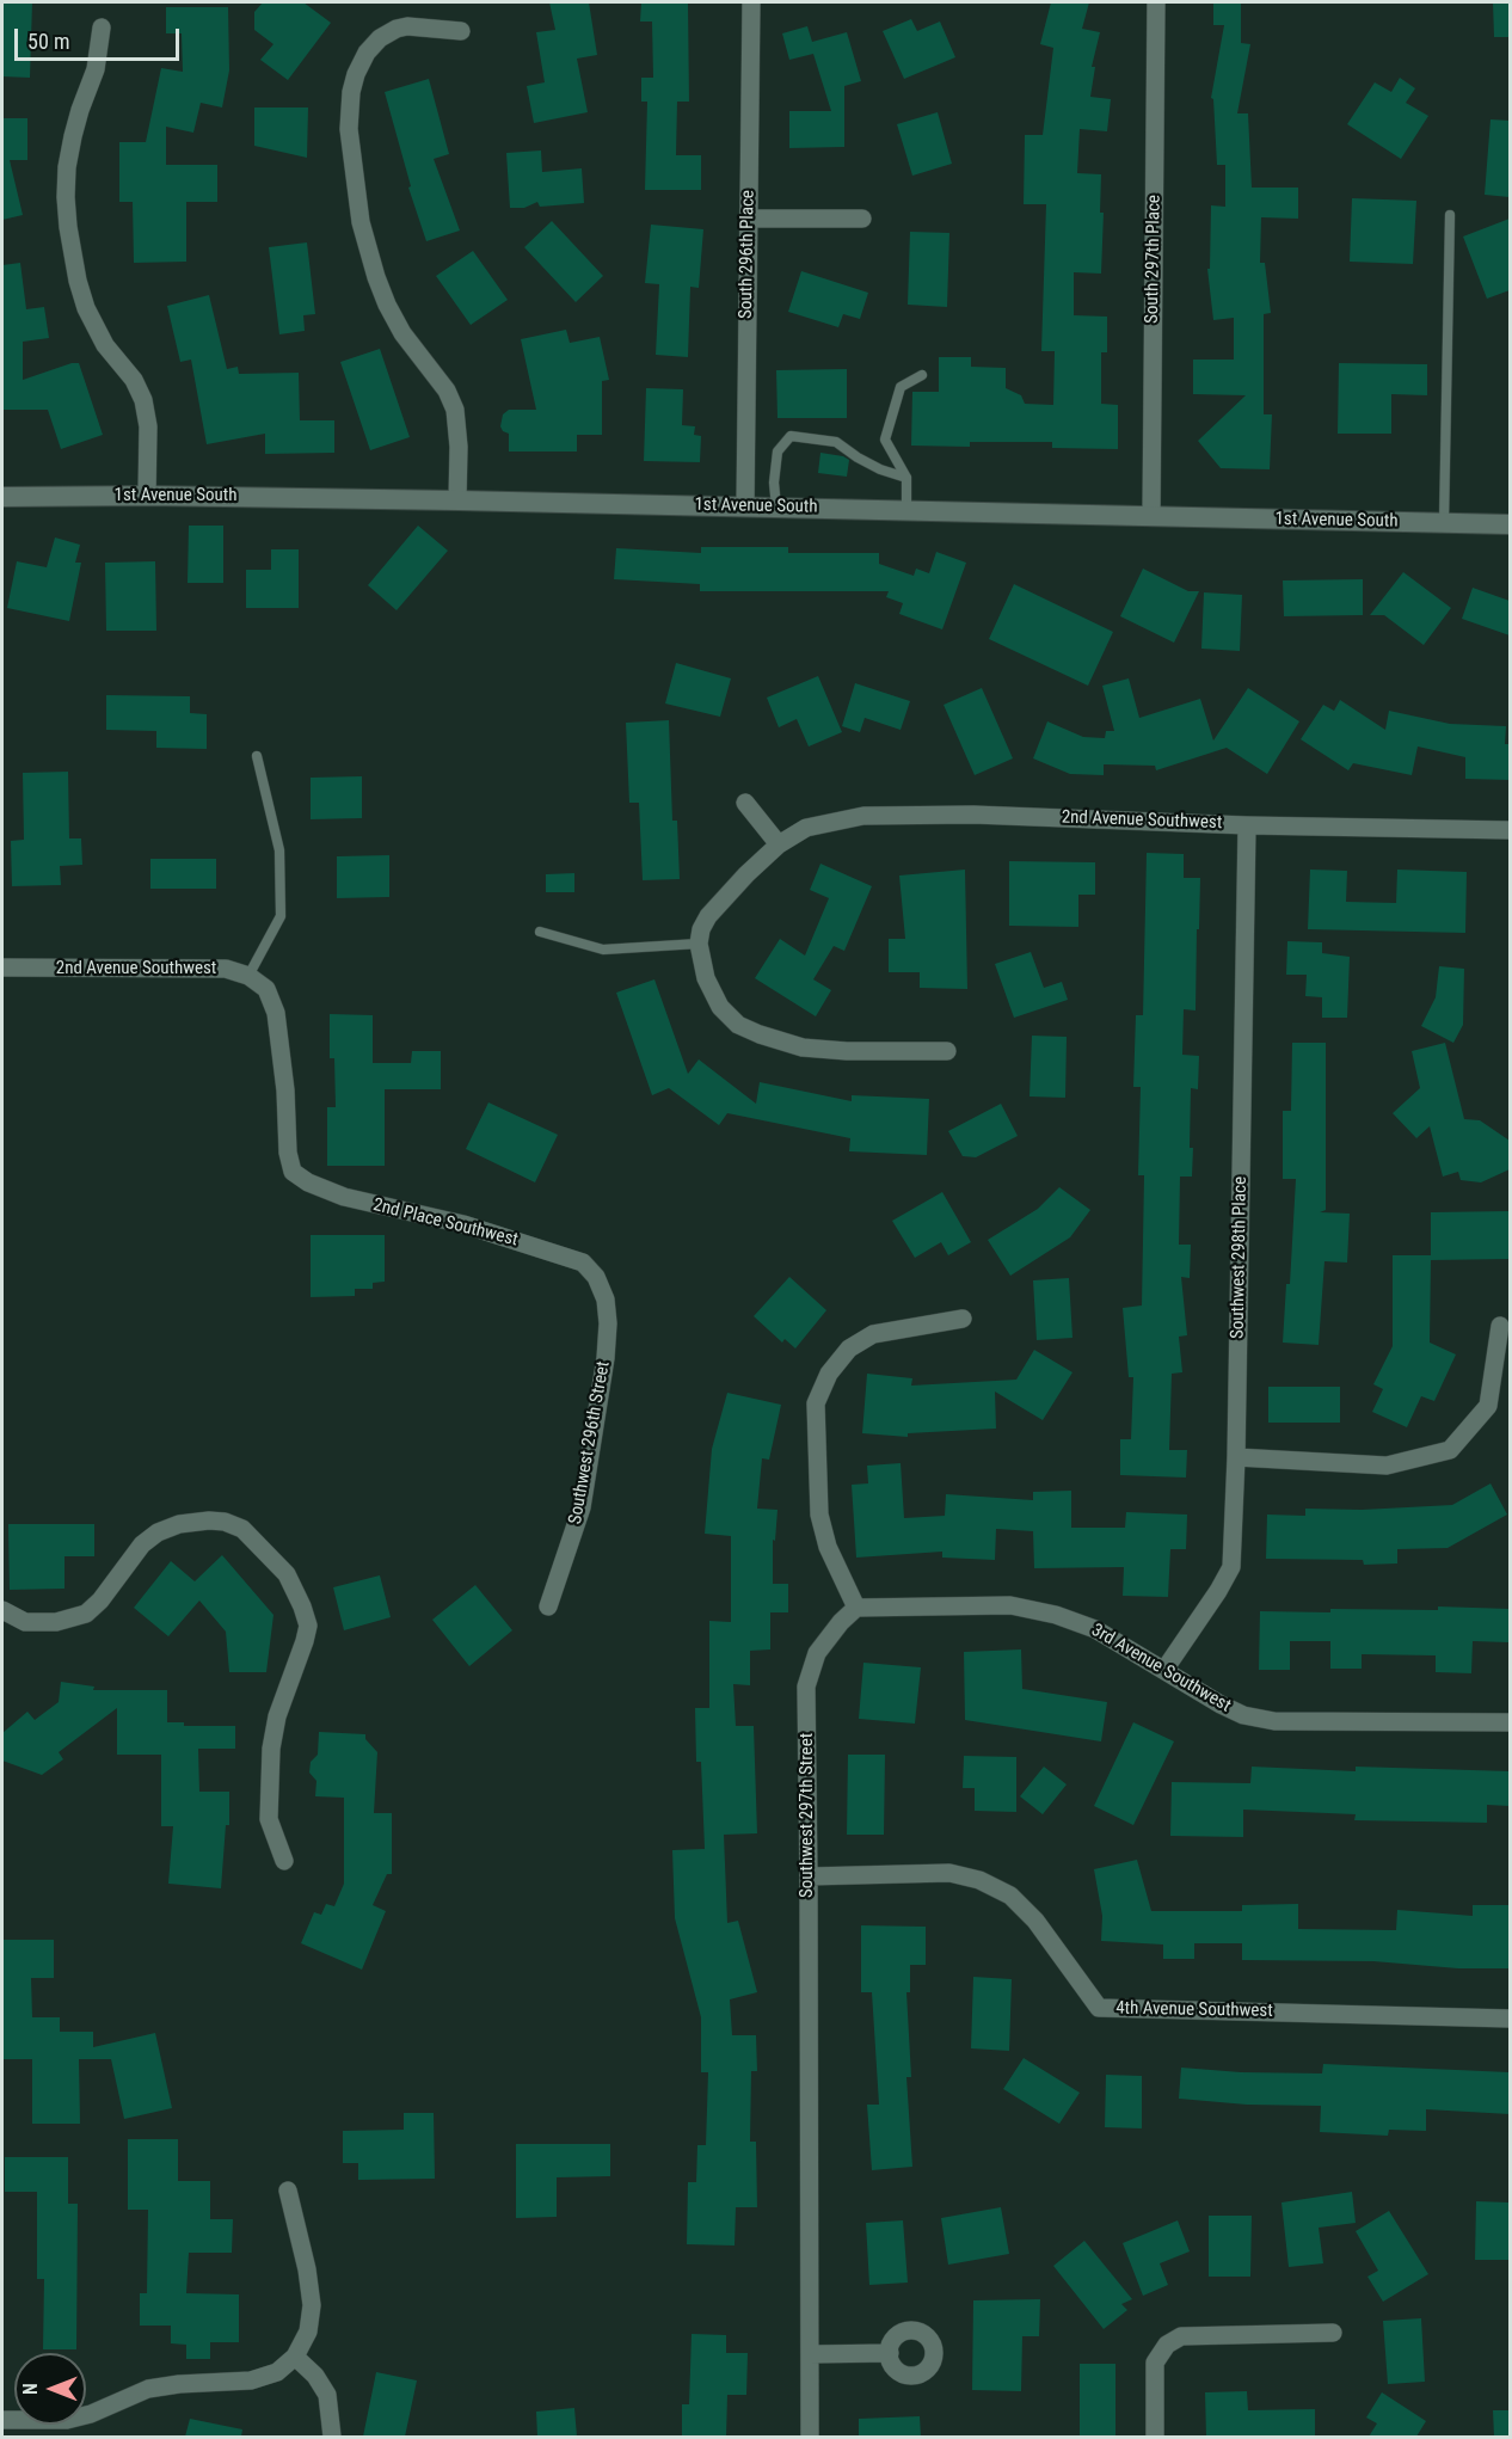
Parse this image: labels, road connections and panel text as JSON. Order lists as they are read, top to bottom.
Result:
{
  "streets": {
    "street": [
      "South 296th Place",
      "South 297th Place",
      "1st Avenue South",
      "2nd Avenue Southwest",
      "2nd Place Southwest",
      "Southwest 298th Place",
      "Southwest 296th Street",
      "3rd Avenue Southwest",
      "Southwest 297th Street",
      "4th Avenue Southwest"
    ]
  },
  "crossings": [
    ["South 296th Place", "1st Avenue South"],
    ["South 297th Place", "1st Avenue South"],
    ["2nd Avenue Southwest", "2nd Place Southwest"],
    ["2nd Avenue Southwest", "Southwest 298th Place"],
    ["2nd Place Southwest", "Southwest 296th Street"],
    ["Southwest 298th Place", "3rd Avenue Southwest"],
    ["3rd Avenue Southwest", "Southwest 297th Street"],
    ["Southwest 297th Street", "4th Avenue Southwest"]
  ],
  "scale_bar": "50 m",
  "north": "left"
}
